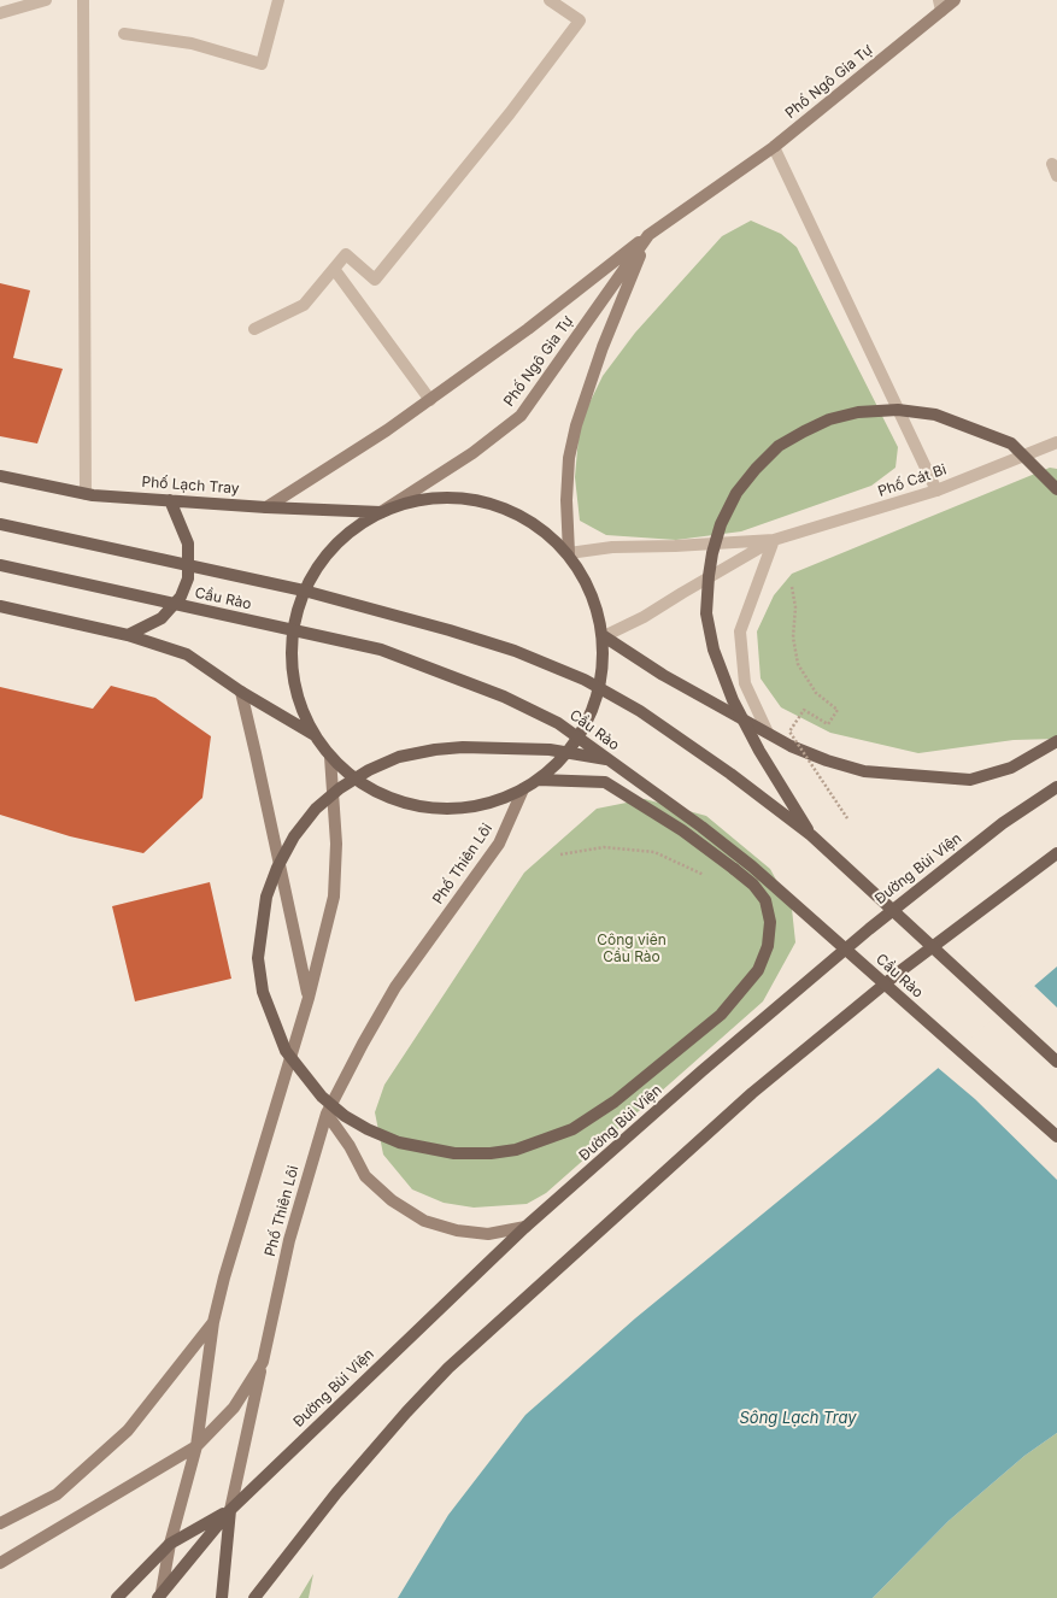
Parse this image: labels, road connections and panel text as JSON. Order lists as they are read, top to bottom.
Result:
{
  "streets": {
    "main road": [
      "Phố Ngô Gia Tự",
      "Phố Lạch Tray",
      "Cầu Rào",
      "Phố Thiên Lôi",
      "Đường Bùi Viện"
    ],
    "street": ["Phố Cát Bi"]
  },
  "crossings": [
    ["Phố Ngô Gia Tự", "Phố Lạch Tray"]
  ],
  "water": ["Sông Lạch Tray"],
  "parks": ["Công viên Cầu Rào"]
}
